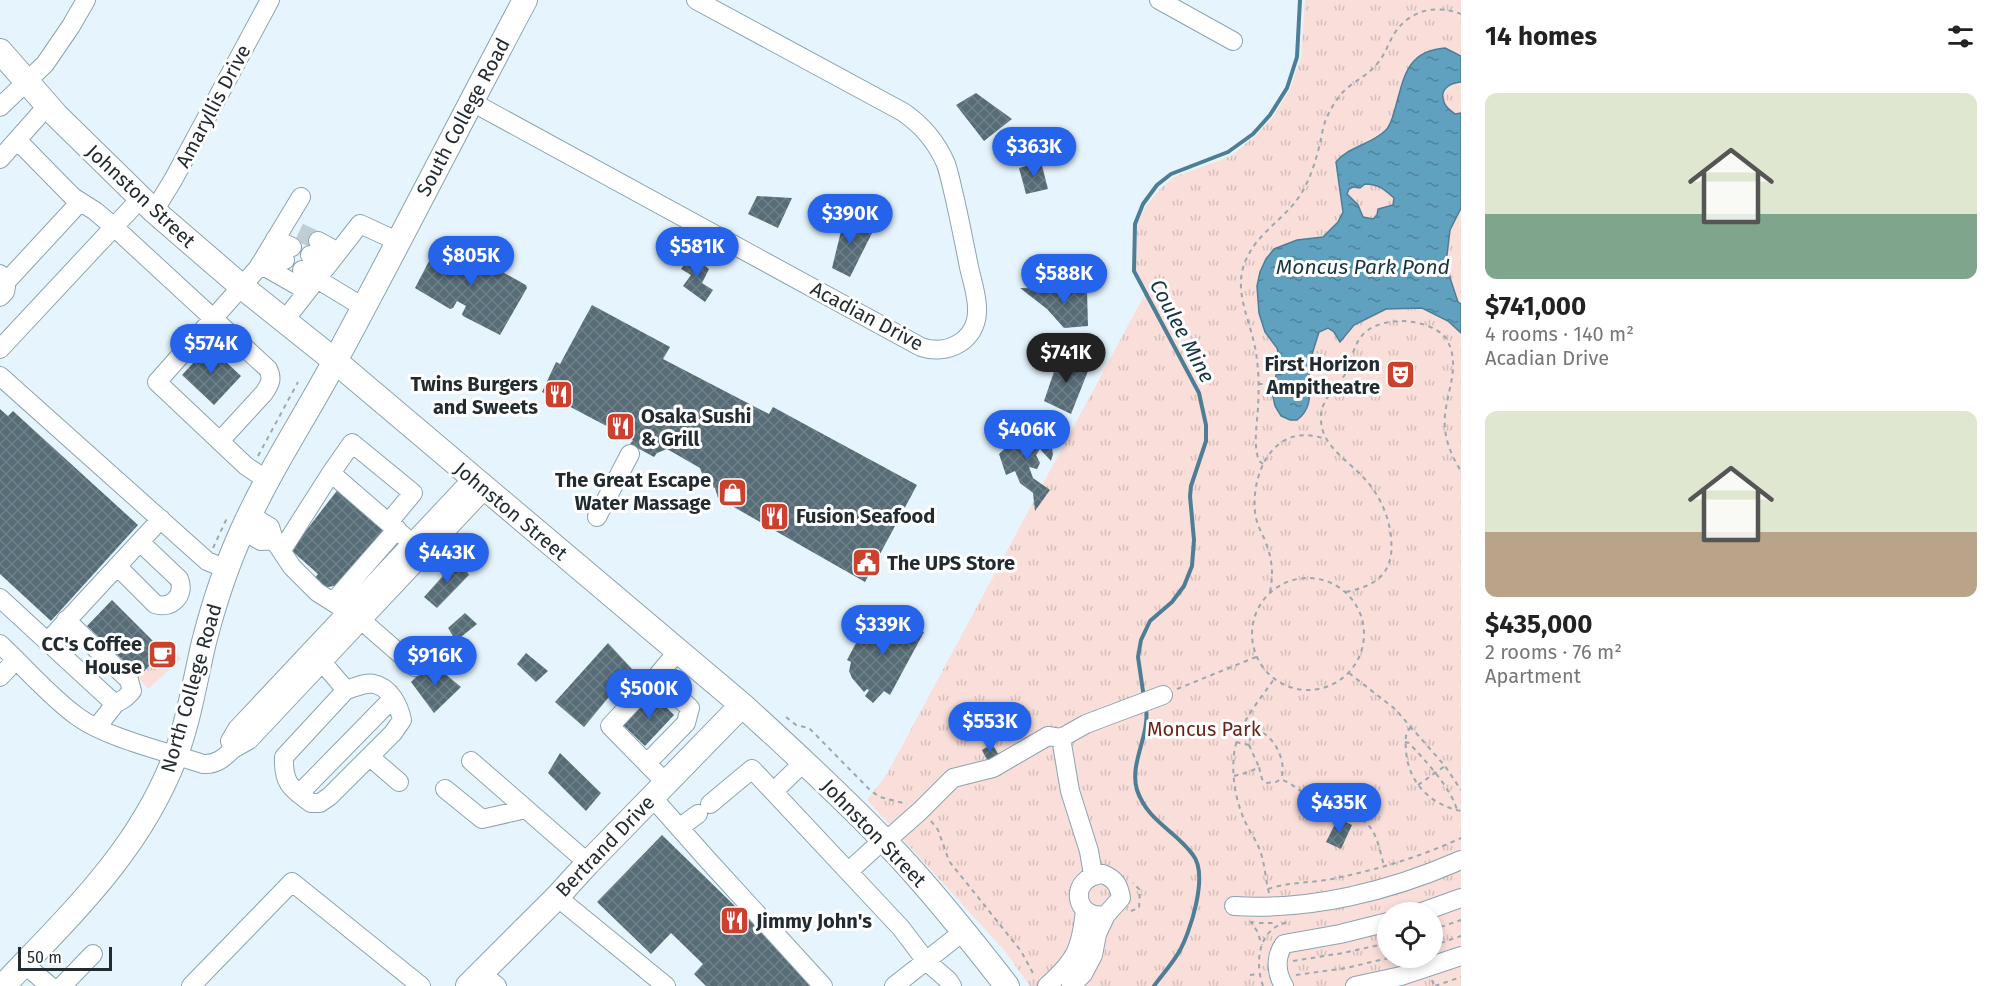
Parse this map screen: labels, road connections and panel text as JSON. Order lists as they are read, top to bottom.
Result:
{
  "streets": {
    "main road": [
      "South College Road",
      "Johnston Street",
      "North College Road",
      "Bertrand Drive"
    ],
    "street": ["Amaryllis Drive", "Acadian Drive"]
  },
  "crossings": [
    ["Amaryllis Drive", "Johnston Street"],
    ["South College Road", "Johnston Street"],
    ["South College Road", "Acadian Drive"],
    ["South College Road", "North College Road"],
    ["Johnston Street", "North College Road"],
    ["Johnston Street", "Bertrand Drive"]
  ],
  "water": ["Moncus Park Pond", "Coulee Mine"],
  "parks": ["Moncus Park"],
  "places": {
    "theatre": ["First Horizon Ampitheatre"],
    "restaurant": [
      "Twins Burgers and Sweets",
      "Osaka Sushi & Grill",
      "Fusion Seafood",
      "Jimmy John's"
    ],
    "shop": ["The Great Escape Water Massage"],
    "public building": ["The UPS Store"],
    "cafe": ["CC's Coffee House"]
  },
  "scale_bar": "50 m",
  "page": {
    "heading": "14 homes",
    "list": [
      {
        "name": "$741,000",
        "note": "4 rooms · 140 m² · Acadian Drive"
      },
      {
        "name": "$435,000",
        "note": "2 rooms · 76 m² · Apartment"
      }
    ],
    "price": [
      "$363K",
      "$390K",
      "$581K",
      "$805K",
      "$588K",
      "$574K",
      "$741K",
      "$406K",
      "$443K",
      "$339K",
      "$916K",
      "$500K",
      "$553K",
      "$435K"
    ],
    "scale": "50 m"
  }
}
